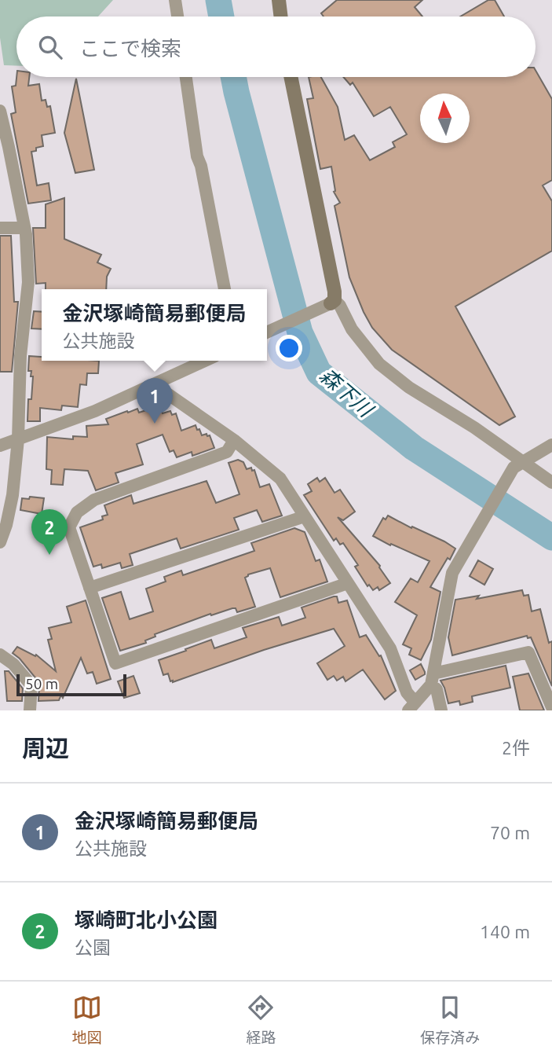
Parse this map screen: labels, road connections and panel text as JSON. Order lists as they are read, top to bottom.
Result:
{
  "water": ["森下川"],
  "scale_bar": "50 m",
  "north": "top",
  "page": {
    "search": "ここで検索",
    "popup": ["金沢塚崎簡易郵便局", "公共施設"],
    "pins": ["1", "2"],
    "scale": "50 m",
    "heading": ["周辺", "2件"],
    "list": [
      {
        "mark": "1",
        "name": "金沢塚崎簡易郵便局",
        "note": "公共施設",
        "value": "70 m"
      },
      {
        "mark": "2",
        "name": "塚崎町北小公園",
        "note": "公園",
        "value": "140 m"
      }
    ],
    "nav": ["地図", "経路", "保存済み"]
  }
}
